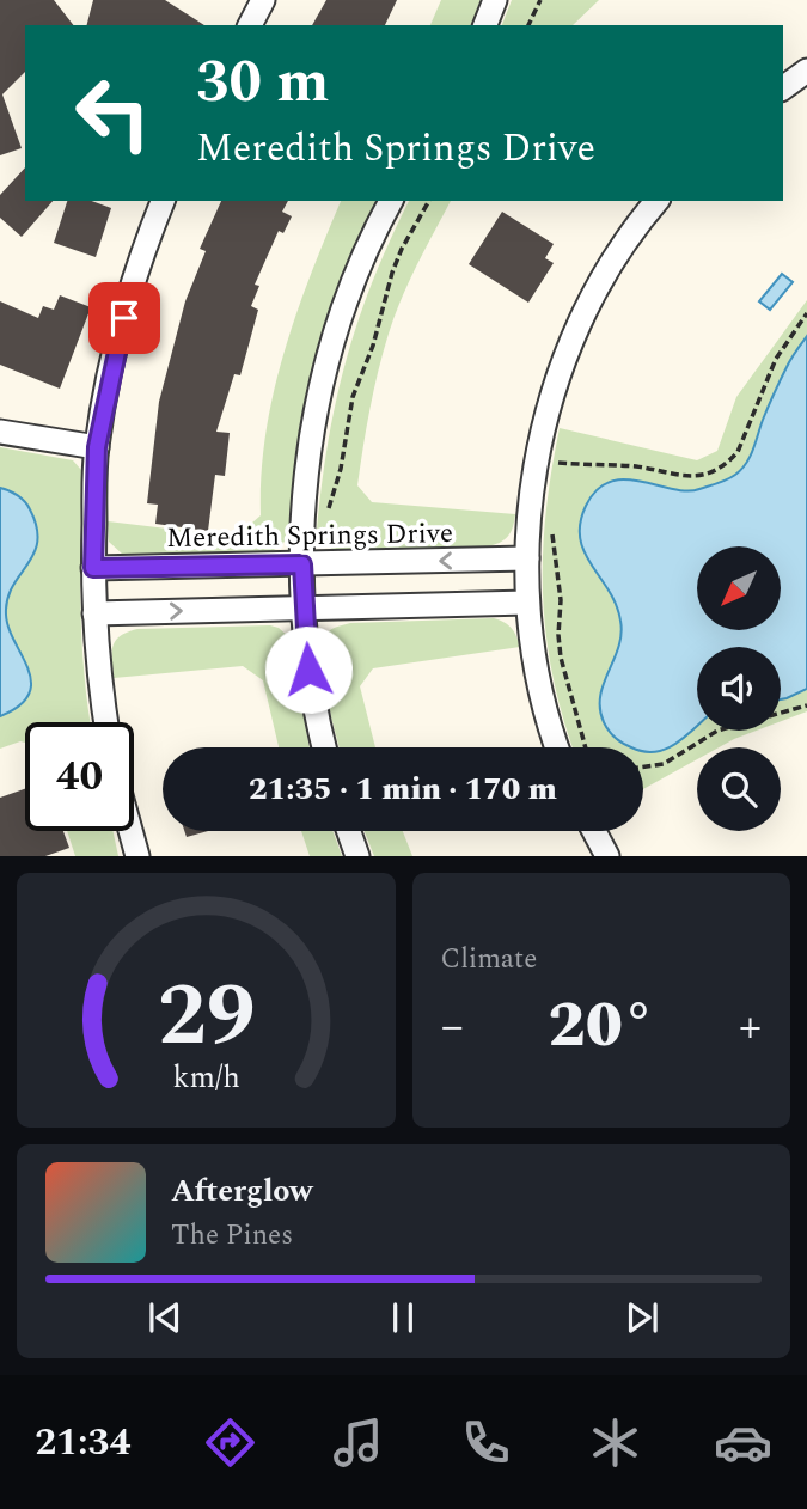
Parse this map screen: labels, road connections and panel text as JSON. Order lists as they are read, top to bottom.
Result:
{
  "streets": {
    "street": ["Meredith Springs Drive"]
  },
  "north": "bottom left",
  "page": {
    "turn": ["30 m", "Meredith Springs Drive"],
    "limit": "40",
    "trip": "21:35 · 1 min · 170 m",
    "tile": "Climate",
    "heat": ["−", "20°", "+"],
    "song": ["Afterglow", "The Pines"],
    "tabs": "21:34",
    "gauge": ["29", "km/h"]
  }
}
